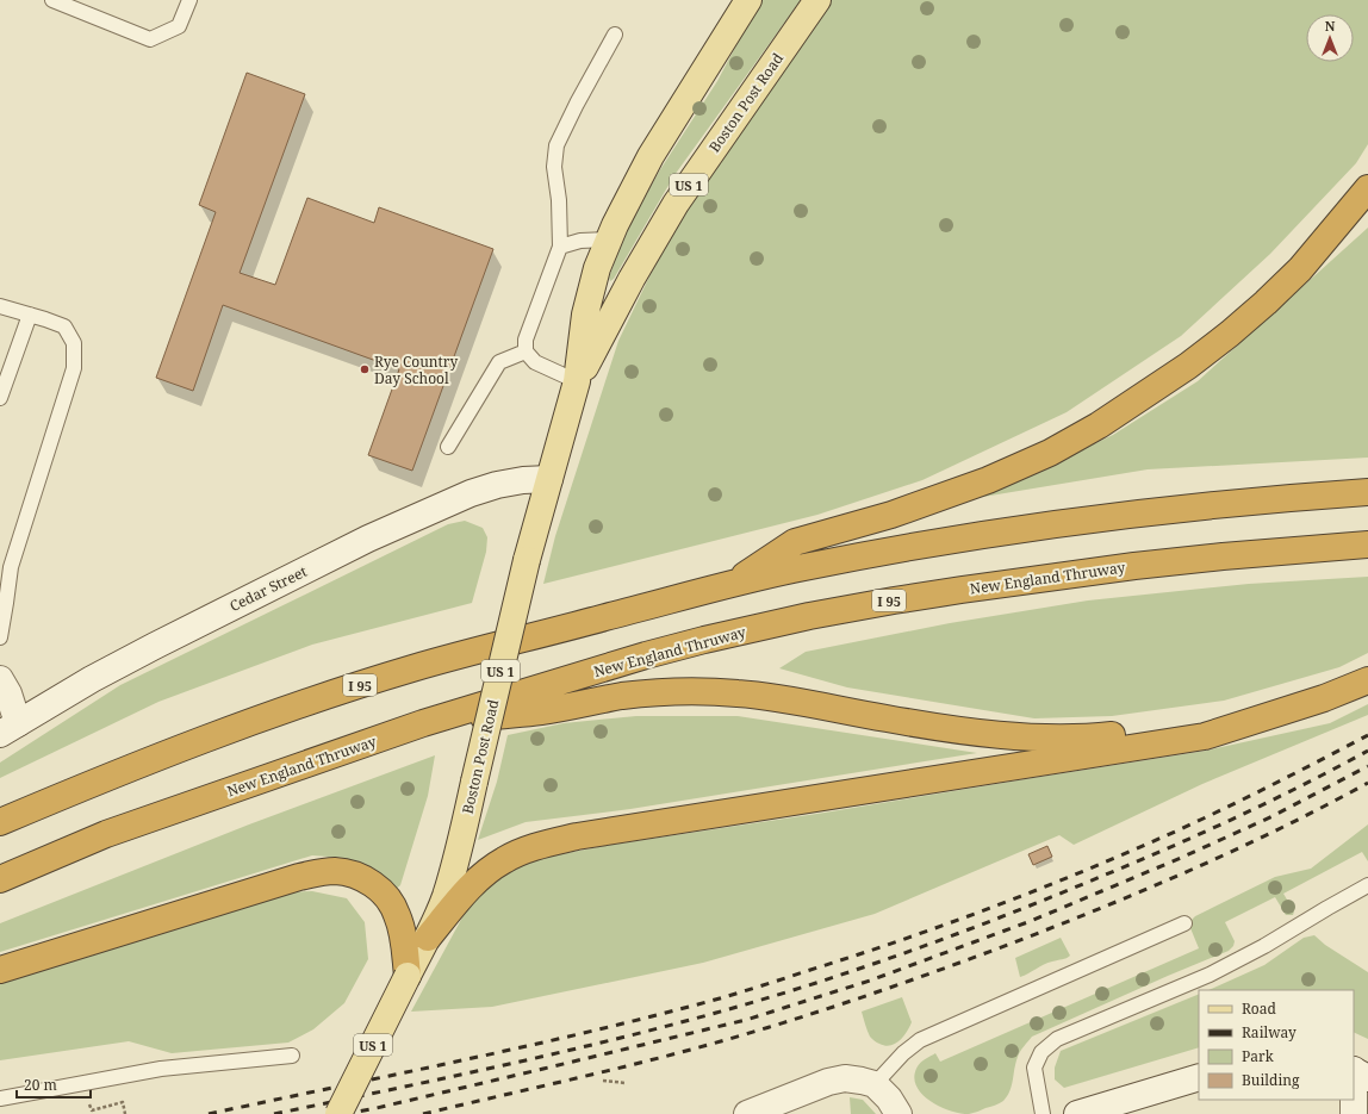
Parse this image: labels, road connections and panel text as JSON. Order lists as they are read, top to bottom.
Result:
{
  "streets": {
    "highway": ["New England Thruway", "I 95"],
    "main road": ["Boston Post Road", "US 1"],
    "street": ["Cedar Street"]
  },
  "crossings": [
    ["Boston Post Road", "Cedar Street"]
  ],
  "places": ["Rye Country Day School"],
  "legend": [
    "Road",
    "Railway",
    "Park",
    "Building"
  ],
  "scale_bar": "20 m",
  "north": "top"
}
